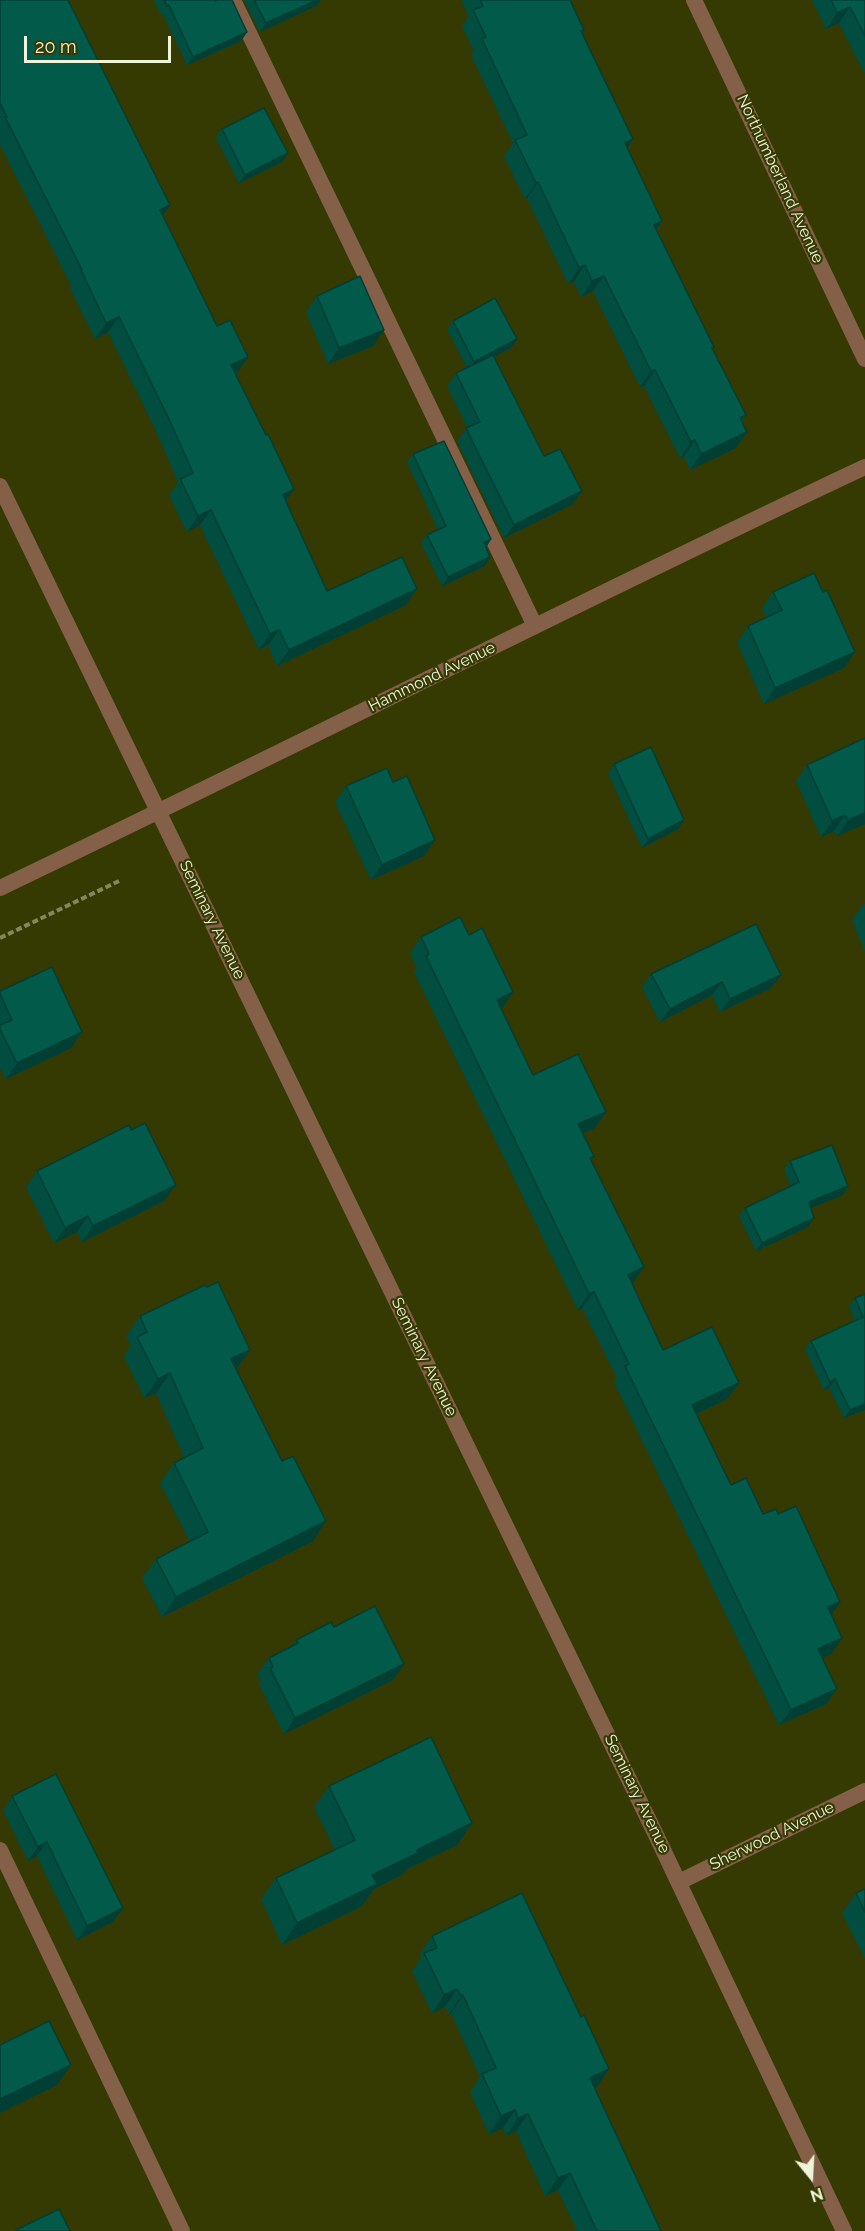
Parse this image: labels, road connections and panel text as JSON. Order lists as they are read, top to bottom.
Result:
{
  "streets": {
    "street": [
      "Northumberland Avenue",
      "Hammond Avenue",
      "Seminary Avenue",
      "Sherwood Avenue"
    ]
  },
  "crossings": [
    ["Hammond Avenue", "Seminary Avenue"],
    ["Seminary Avenue", "Sherwood Avenue"]
  ],
  "scale_bar": "20 m",
  "north": "bottom"
}
